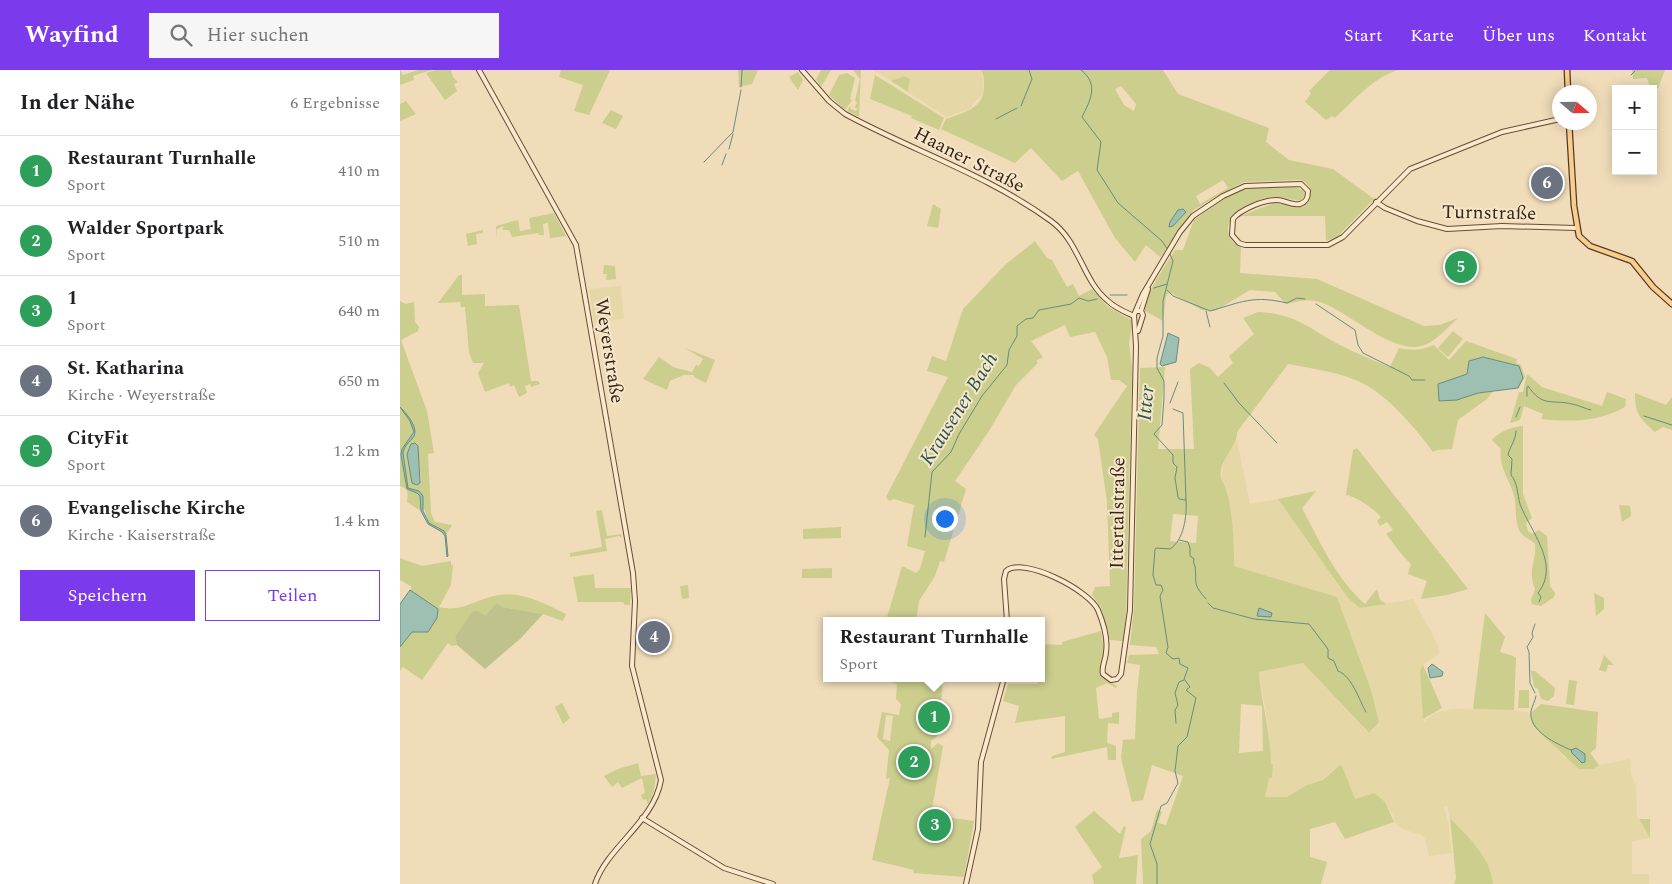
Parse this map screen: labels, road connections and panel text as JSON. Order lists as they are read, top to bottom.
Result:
{
  "streets": {
    "main road": [
      "Haaner Straße",
      "Turnstraße",
      "Weyerstraße",
      "Ittertalstraße"
    ]
  },
  "crossings": [
    ["Haaner Straße", "Ittertalstraße"],
    ["Turnstraße", "Ittertalstraße"]
  ],
  "water": ["Itter", "Krausener Bach"],
  "north": "right",
  "page": {
    "header": "Wayfind",
    "search": "Hier suchen",
    "nav": [
      "Start",
      "Karte",
      "Über uns",
      "Kontakt"
    ],
    "heading": ["In der Nähe", "6 Ergebnisse"],
    "map_buttons": ["+", "−"],
    "list": [
      {
        "mark": "1",
        "name": "Restaurant Turnhalle",
        "note": "Sport",
        "value": "410 m"
      },
      {
        "mark": "2",
        "name": "Walder Sportpark",
        "note": "Sport",
        "value": "510 m"
      },
      {
        "mark": "3",
        "name": "1",
        "note": "Sport",
        "value": "640 m"
      },
      {
        "mark": "4",
        "name": "St. Katharina",
        "note": "Kirche · Weyerstraße",
        "value": "650 m"
      },
      {
        "mark": "5",
        "name": "CityFit",
        "note": "Sport",
        "value": "1.2 km"
      },
      {
        "mark": "6",
        "name": "Evangelische Kirche",
        "note": "Kirche · Kaiserstraße",
        "value": "1.4 km"
      }
    ],
    "pins": [
      "6",
      "5",
      "4",
      "1",
      "2",
      "3"
    ],
    "buttons": ["Speichern", "Teilen"],
    "popup": ["Restaurant Turnhalle", "Sport"]
  }
}
